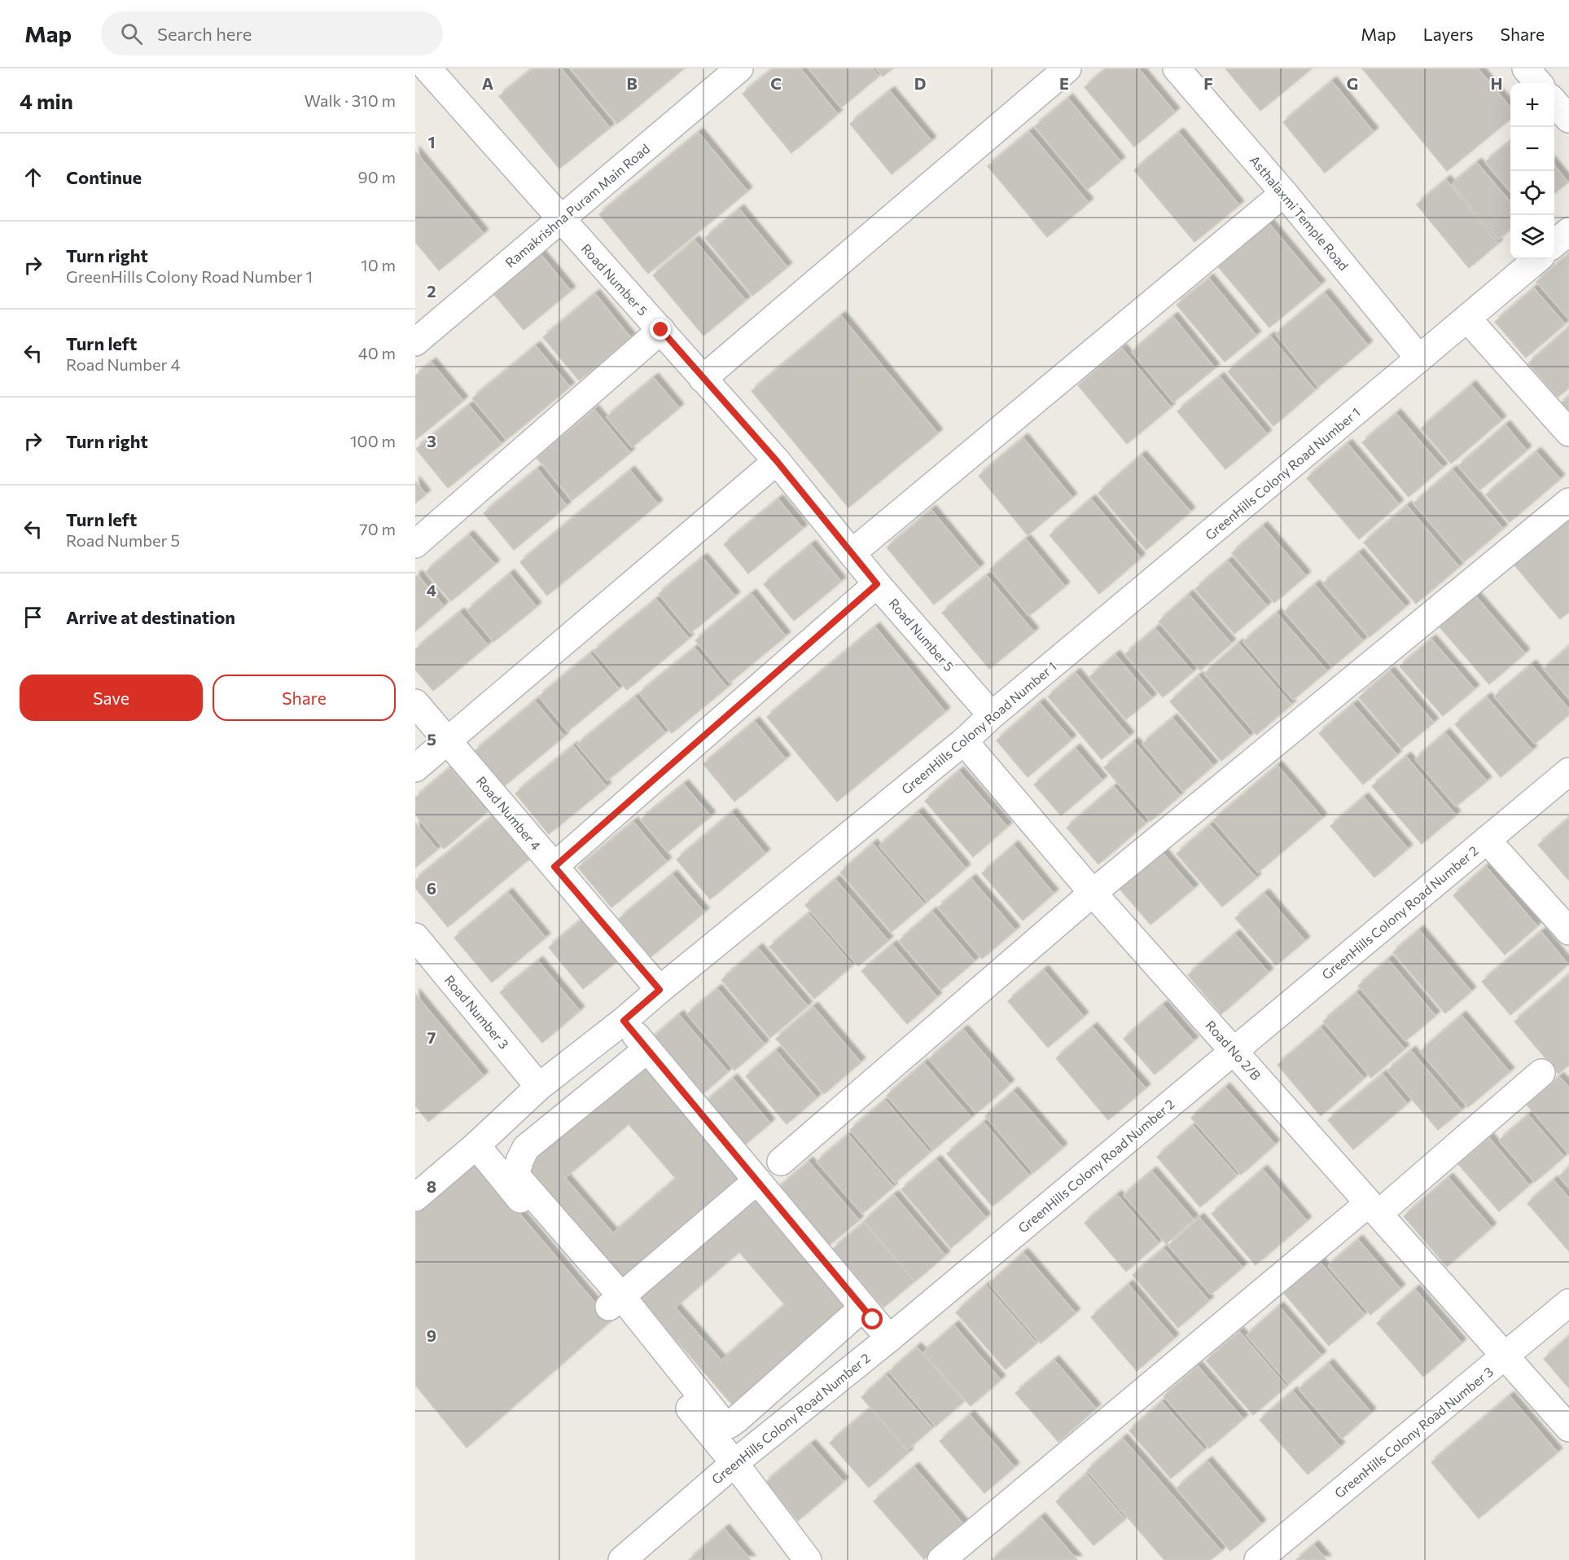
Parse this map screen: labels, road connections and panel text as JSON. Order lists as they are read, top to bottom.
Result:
{
  "streets": {
    "street": [
      "Ramakrishna Puram Main Road",
      "Asthalaxmi Temple Road",
      "Road Number 5",
      "GreenHills Colony Road Number 1",
      "Road Number 4",
      "GreenHills Colony Road Number 2",
      "Road Number 3",
      "Road No 2/B",
      "GreenHills Colony Road Number 3"
    ]
  },
  "crossings": [
    ["Ramakrishna Puram Main Road", "Road Number 5"],
    ["Asthalaxmi Temple Road", "GreenHills Colony Road Number 1"],
    ["Road Number 5", "GreenHills Colony Road Number 1"],
    ["GreenHills Colony Road Number 1", "Road Number 4"],
    ["GreenHills Colony Road Number 1", "Road Number 3"],
    ["GreenHills Colony Road Number 1", "Road No 2/B"],
    ["GreenHills Colony Road Number 2", "Road No 2/B"],
    ["Road No 2/B", "GreenHills Colony Road Number 3"]
  ],
  "page": {
    "header": "Map",
    "search": "Search here",
    "nav": ["Map", "Layers", "Share"],
    "heading": ["4 min", "Walk · 310 m"],
    "map_buttons": ["+", "−"],
    "list": [
      ["Continue", "90 m"],
      ["Turn right", "GreenHills Colony Road Number 1", "10 m"],
      ["Turn left", "Road Number 4", "40 m"],
      ["Turn right", "100 m"],
      ["Turn left", "Road Number 5", "70 m"],
      "Arrive at destination"
    ],
    "buttons": ["Save", "Share"]
  },
  "grid": {
    "columns": [
      "A",
      "B",
      "C",
      "D",
      "E",
      "F",
      "G",
      "H"
    ],
    "rows": [
      "1",
      "2",
      "3",
      "4",
      "5",
      "6",
      "7",
      "8",
      "9"
    ]
  }
}
